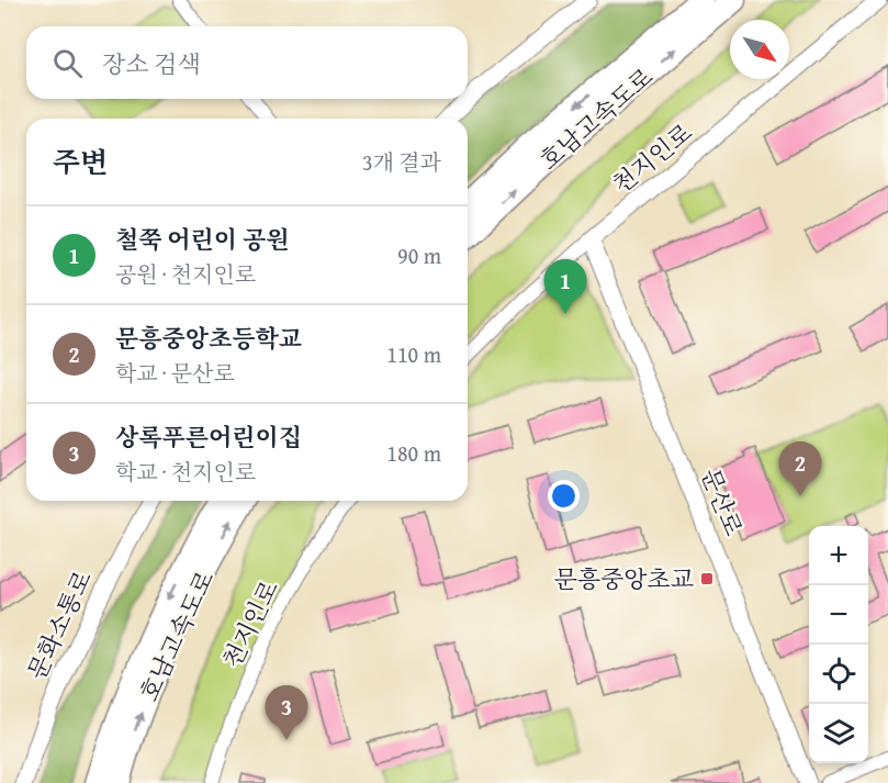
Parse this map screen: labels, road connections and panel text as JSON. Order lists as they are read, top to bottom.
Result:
{
  "streets": {
    "highway": ["호남고속도로"],
    "street": ["천지인로", "문산로", "문화소통로"]
  },
  "crossings": [
    ["천지인로", "문산로"]
  ],
  "places": {
    "transit": ["문흥중앙초교"]
  },
  "north": "bottom right",
  "page": {
    "search": "장소 검색",
    "heading": ["주변", "3개 결과"],
    "list": [
      {
        "mark": "1",
        "name": "철쭉 어린이 공원",
        "note": "공원 · 천지인로",
        "value": "90 m"
      },
      {
        "mark": "2",
        "name": "문흥중앙초등학교",
        "note": "학교 · 문산로",
        "value": "110 m"
      },
      {
        "mark": "3",
        "name": "상록푸른어린이집",
        "note": "학교 · 천지인로",
        "value": "180 m"
      }
    ],
    "pins": ["1", "2", "3"],
    "map_buttons": ["+", "−"]
  }
}
